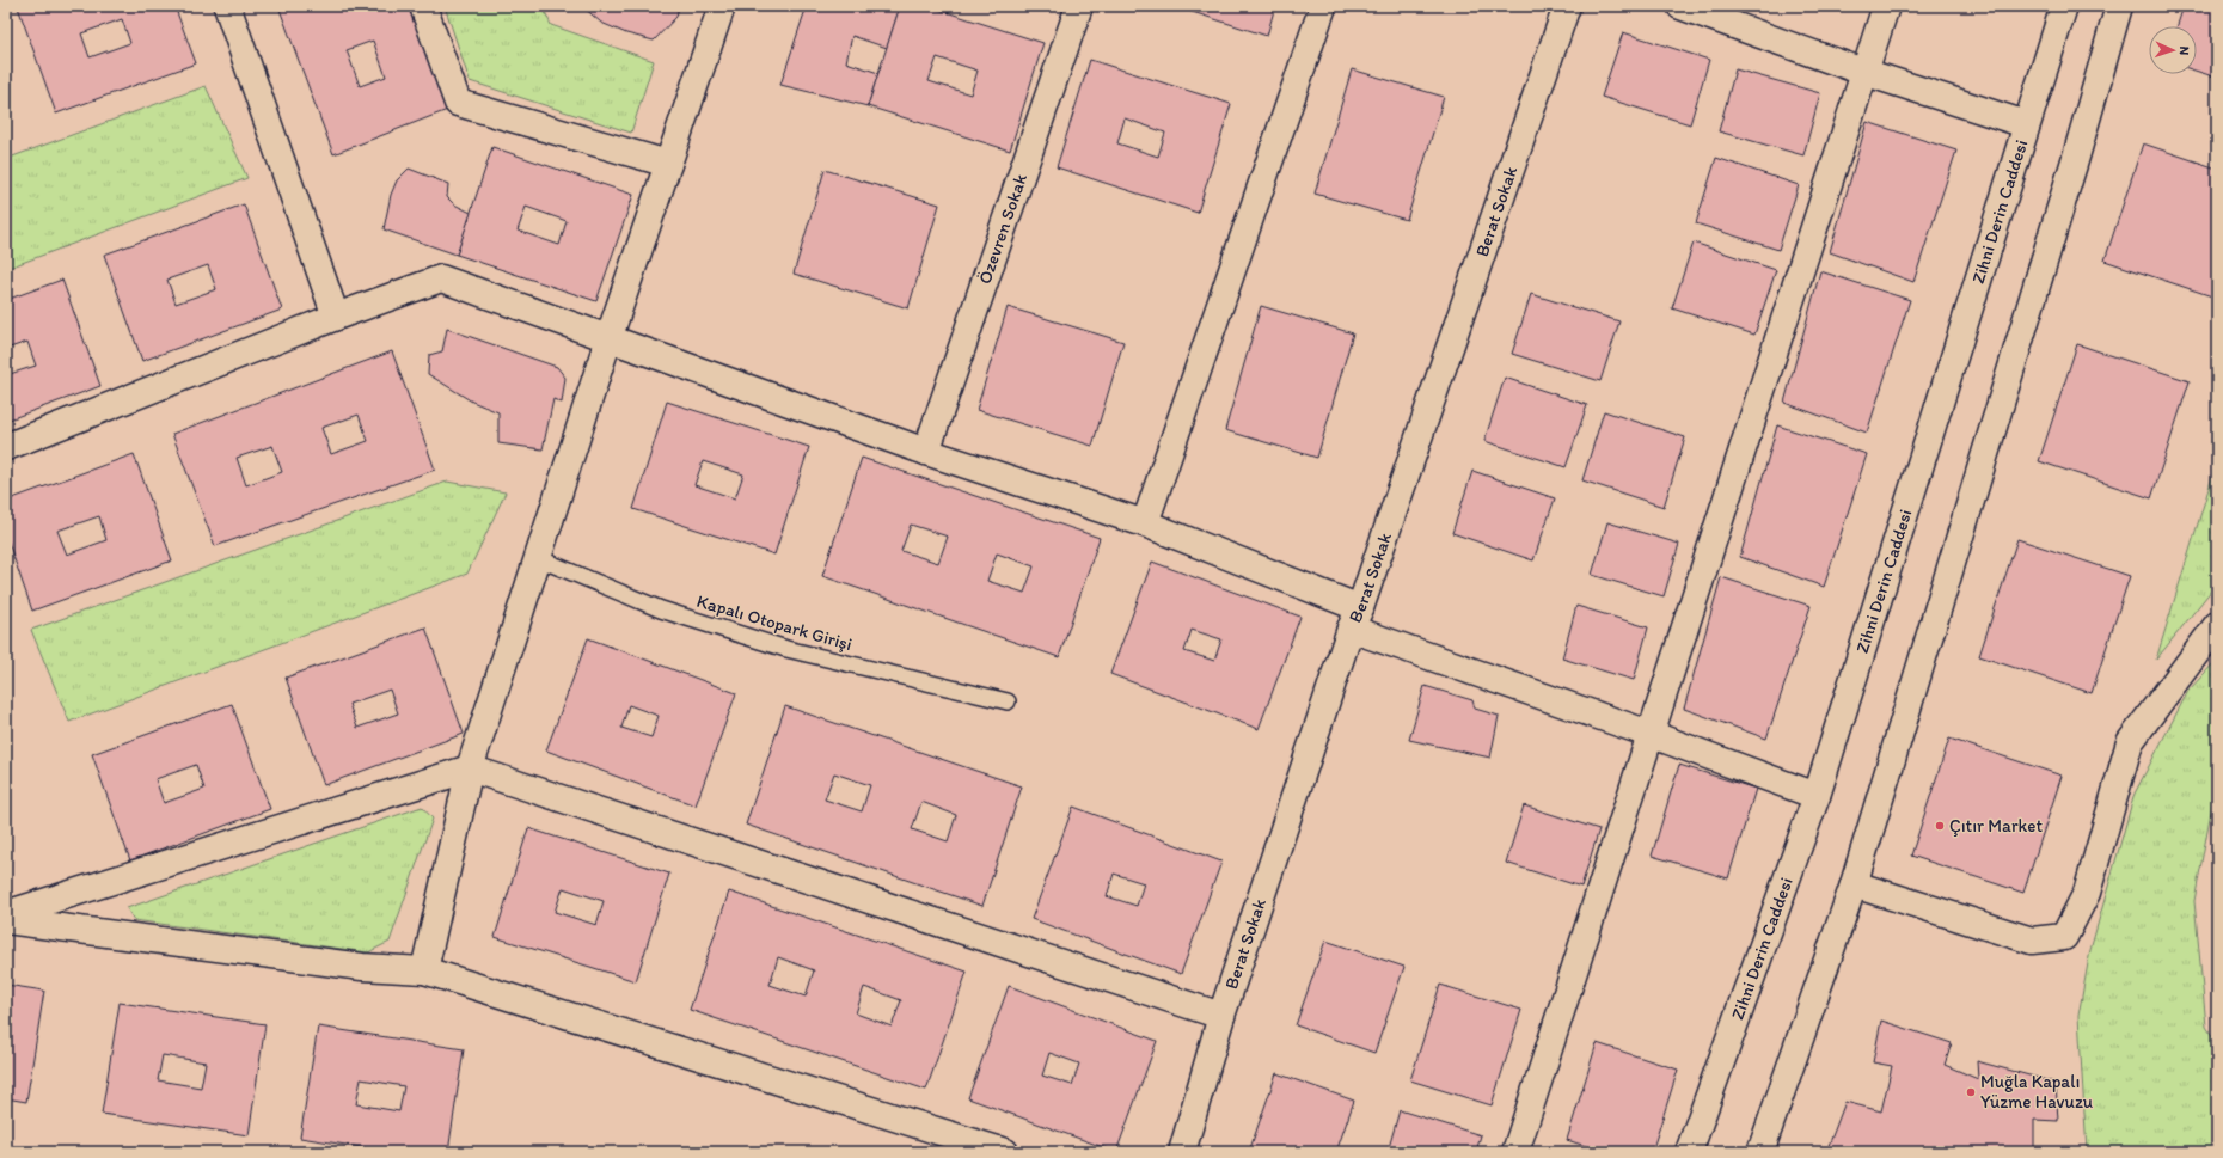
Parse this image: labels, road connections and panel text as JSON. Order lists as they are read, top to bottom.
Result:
{
  "streets": {
    "street": ["Berat Sokak", "Zihni Derin Caddesi", "Özevren Sokak"],
    "lane": ["Kapalı Otopark Girişi"]
  },
  "places": ["Çıtır Market", "Muğla Kapalı Yüzme Havuzu"],
  "north": "right"
}
